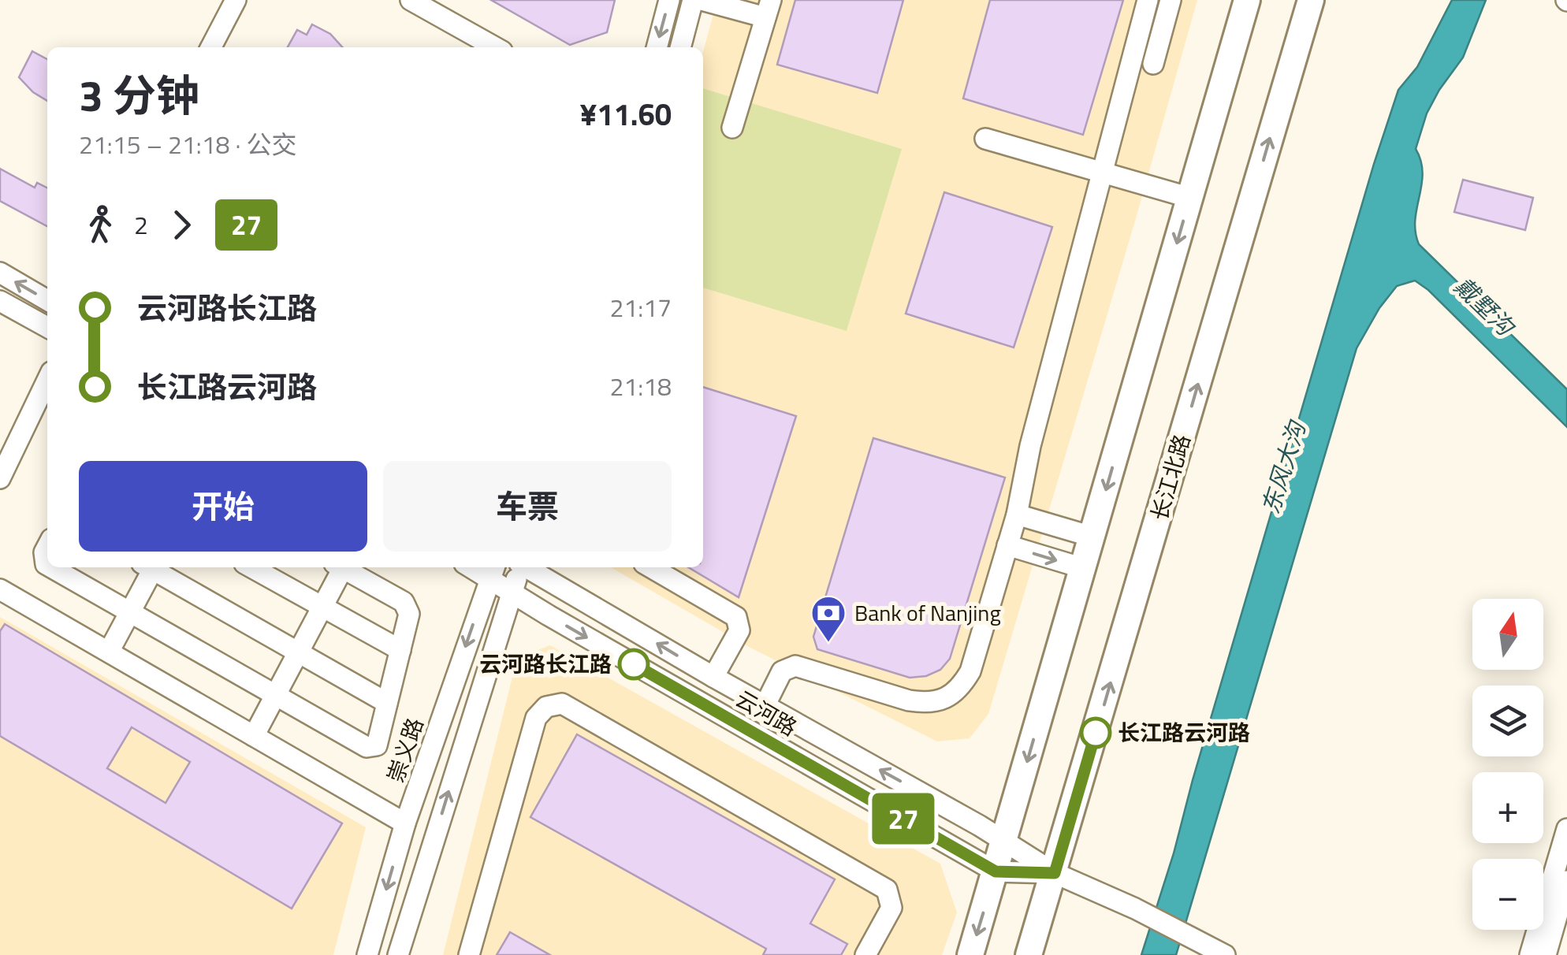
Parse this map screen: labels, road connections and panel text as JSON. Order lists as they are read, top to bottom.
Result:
{
  "streets": {
    "main road": ["长江北路"],
    "street": ["云河路", "崇义路"]
  },
  "crossings": [
    ["长江北路", "云河路"],
    ["云河路", "崇义路"]
  ],
  "water": ["戴墅沟", "东风大沟"],
  "places": {
    "bank": ["Bank of Nanjing"],
    "other": ["云河路长江路", "长江路云河路"]
  },
  "lines": ["bus line 27"],
  "north": "top",
  "page": {
    "on_map": "27",
    "heading": ["3 分钟", "21:15 – 21:18 · 公交", "¥11.60"],
    "legs": ["2", "27"],
    "list": [
      {
        "name": "云河路长江路",
        "value": "21:17"
      },
      {
        "name": "长江路云河路",
        "value": "21:18"
      }
    ],
    "buttons": ["开始", "车票"],
    "map_buttons": ["+", "−"]
  }
}
